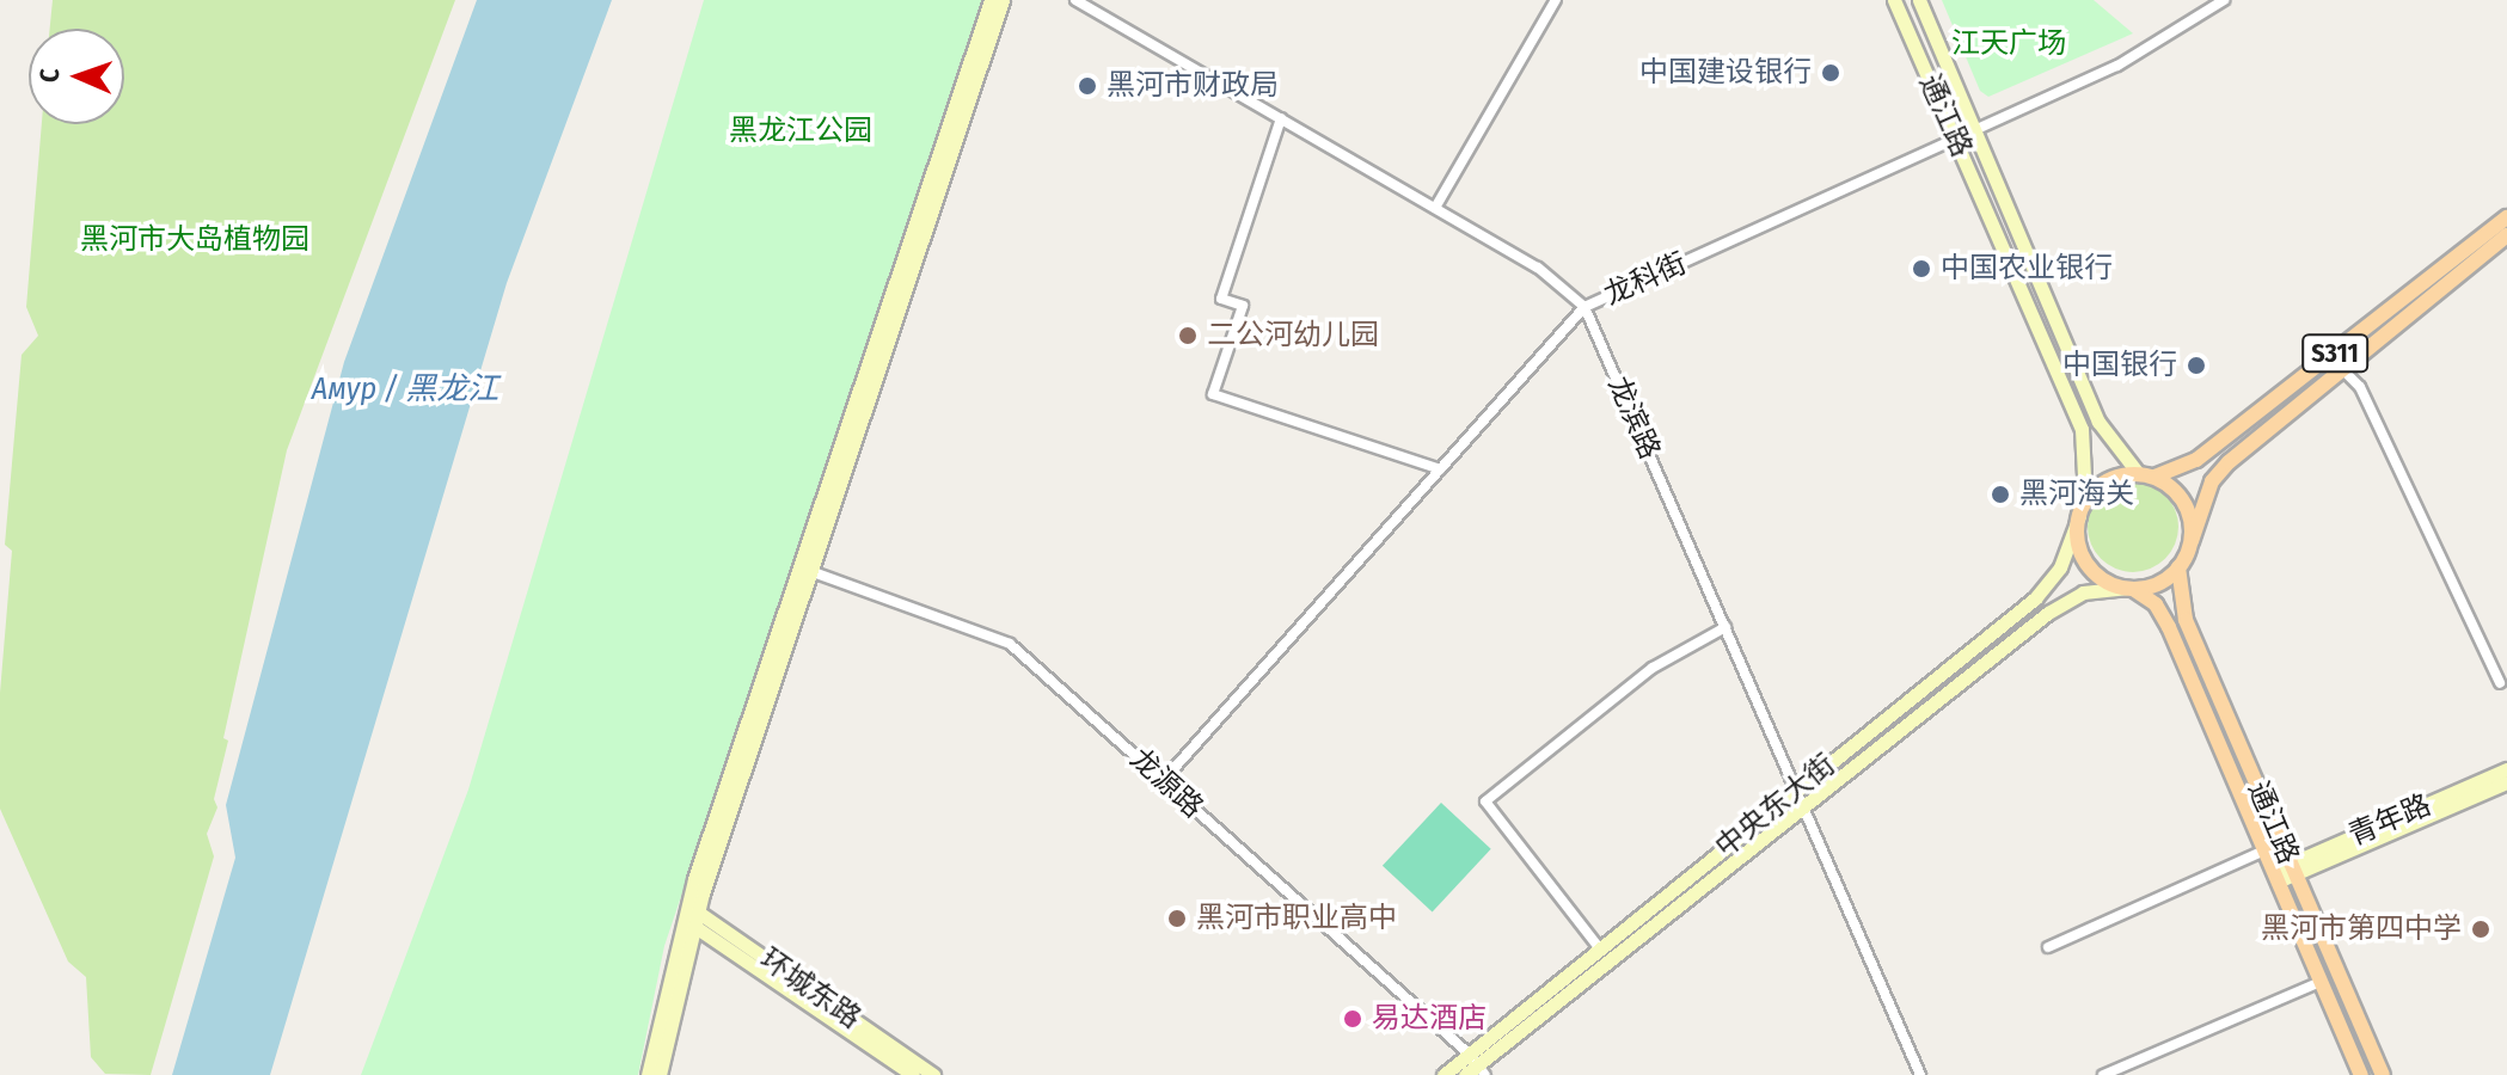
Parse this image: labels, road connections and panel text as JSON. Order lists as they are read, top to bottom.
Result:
{
  "streets": {
    "main road": ["通江路", "S311"],
    "street": [
      "龙科街",
      "龙滨路",
      "龙源路",
      "中央东大街",
      "青年路",
      "环城东路"
    ]
  },
  "crossings": [
    ["通江路", "龙科街"],
    ["通江路", "S311"],
    ["通江路", "中央东大街"],
    ["通江路", "青年路"],
    ["龙科街", "龙滨路"],
    ["龙科街", "龙源路"],
    ["S311", "中央东大街"],
    ["龙滨路", "中央东大街"],
    ["龙源路", "中央东大街"]
  ],
  "water": ["Амур / 黑龙江"],
  "parks": ["江天广场", "黑龙江公园", "黑河市大岛植物园"],
  "places": [
    "中国建设银行",
    "黑河市财政局",
    "中国农业银行",
    "二公河幼儿园",
    "中国银行",
    "黑河海关",
    "黑河市职业高中",
    "黑河市第四中学",
    "易达酒店"
  ],
  "north": "left"
}
